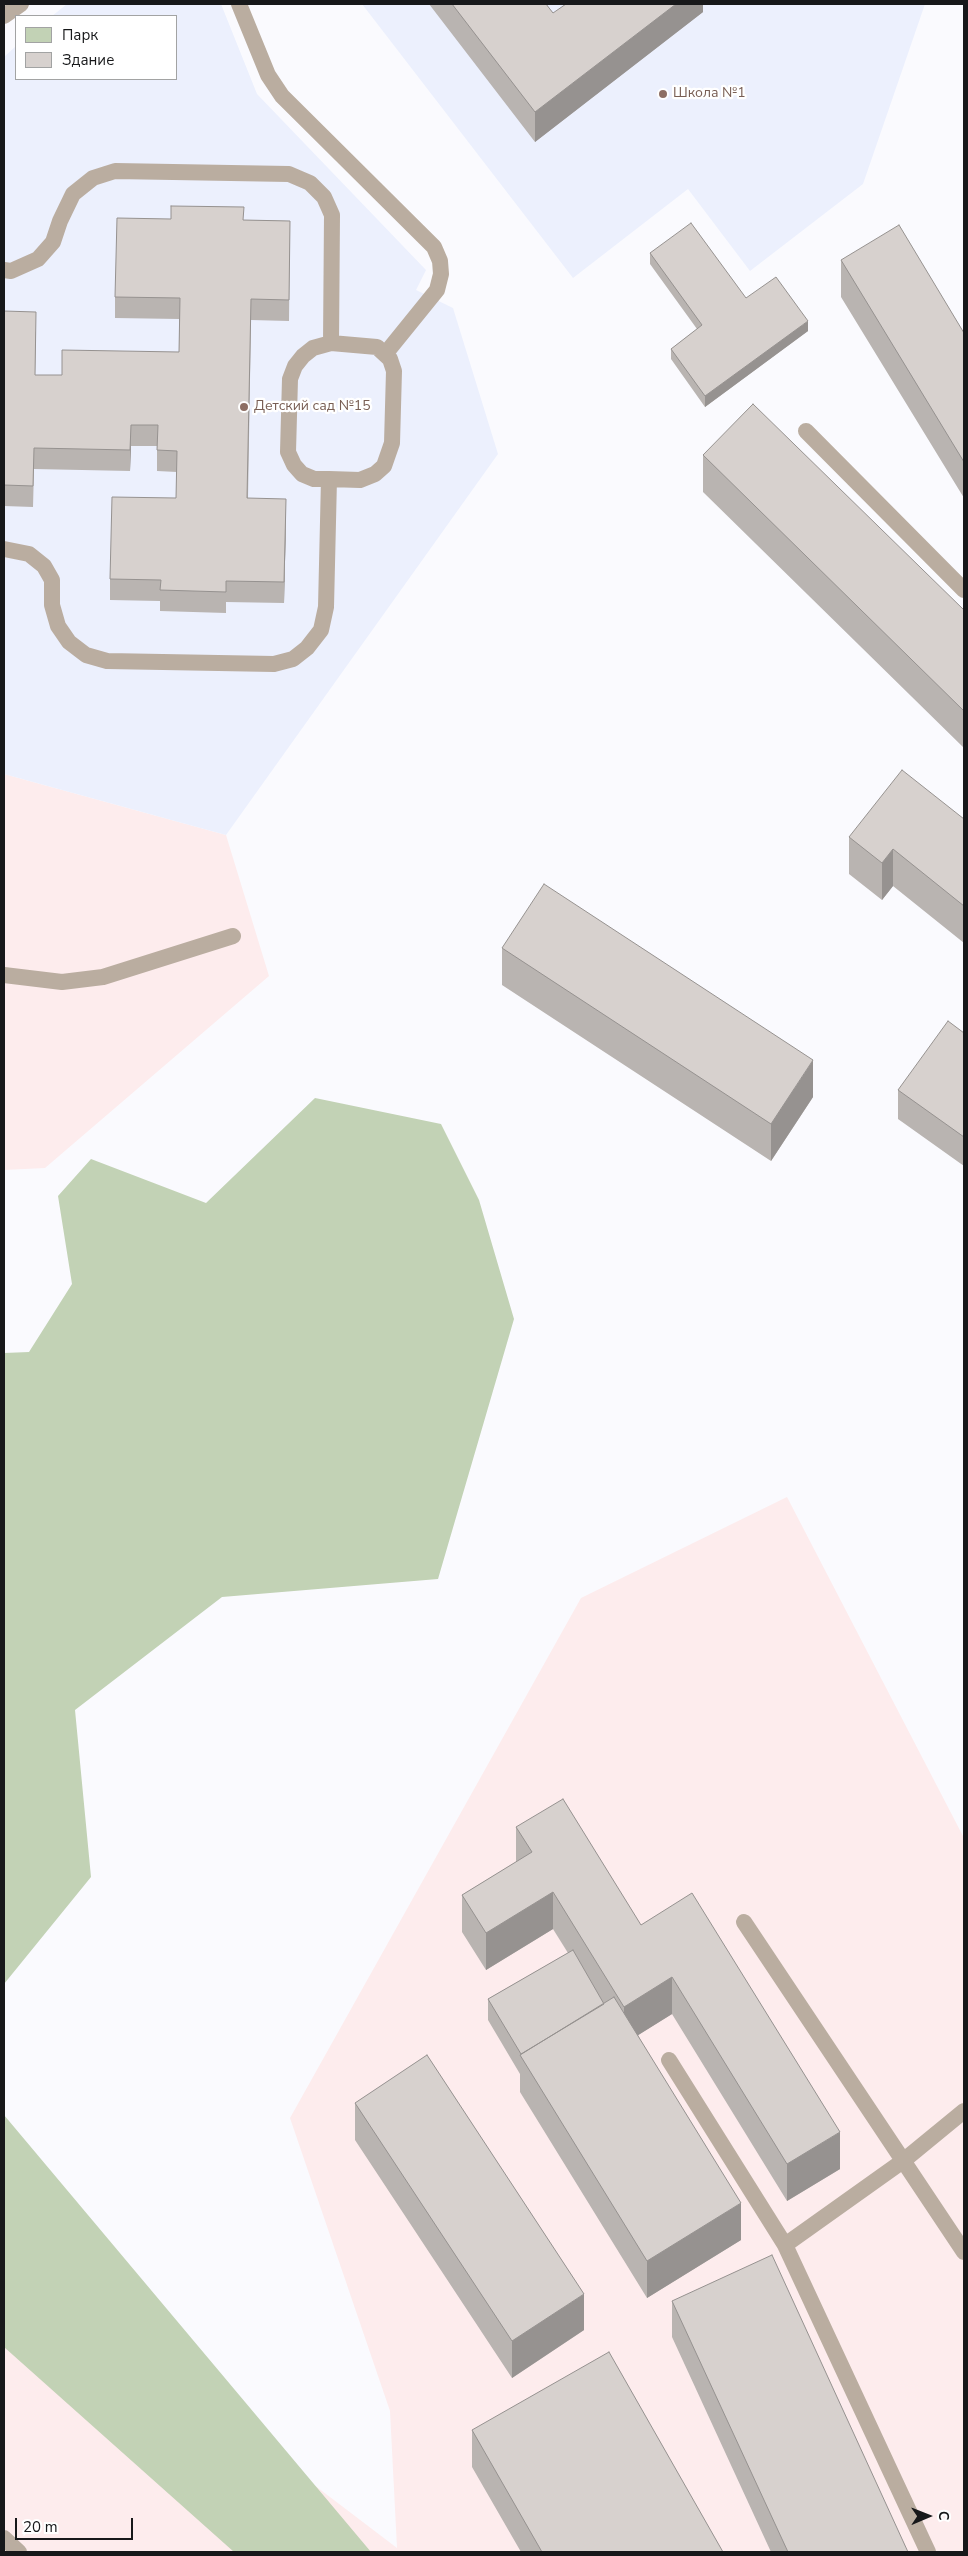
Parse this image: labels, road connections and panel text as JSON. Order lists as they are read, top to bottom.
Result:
{
  "places": ["Школа №1", "Детский сад №15"],
  "legend": ["Парк", "Здание"],
  "scale_bar": "20 m",
  "north": "right"
}
